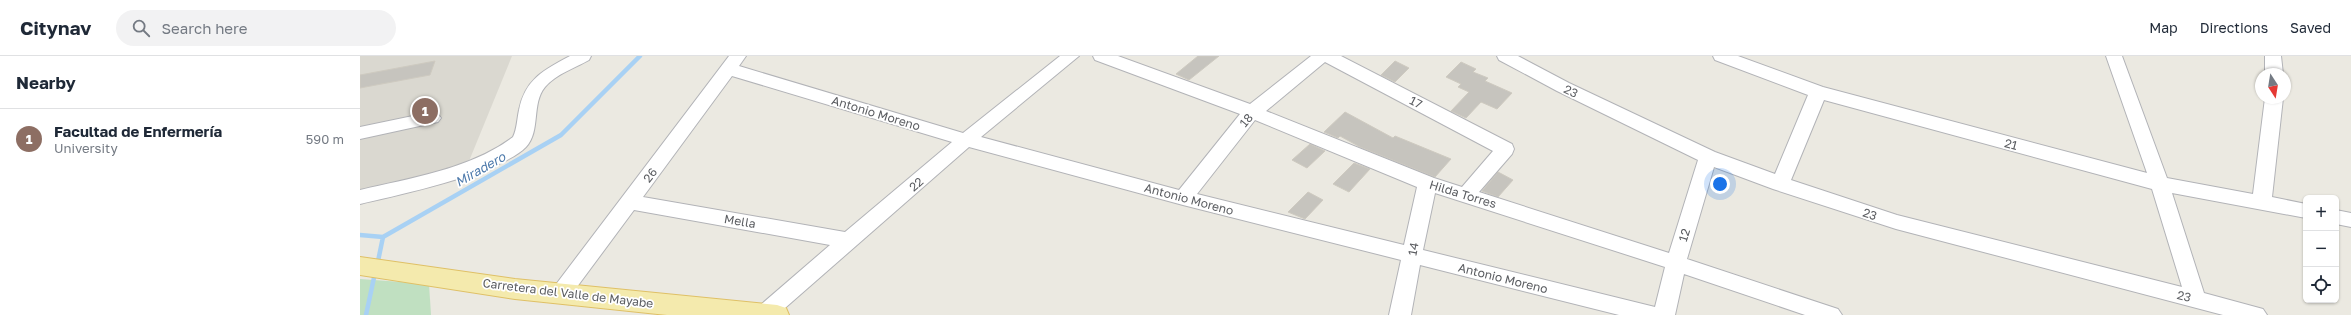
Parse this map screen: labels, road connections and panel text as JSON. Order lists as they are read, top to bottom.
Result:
{
  "streets": {
    "main road": ["Carretera del Valle de Mayabe"],
    "street": [
      "23",
      "17",
      "Antonio Moreno",
      "18",
      "21",
      "26",
      "22",
      "Hilda Torres",
      "Mella",
      "12",
      "14"
    ]
  },
  "crossings": [
    ["23", "12"],
    ["17", "Hilda Torres"],
    ["Antonio Moreno", "18"],
    ["Antonio Moreno", "26"],
    ["Antonio Moreno", "22"],
    ["Antonio Moreno", "14"],
    ["18", "Hilda Torres"],
    ["26", "Mella"],
    ["26", "Carretera del Valle de Mayabe"],
    ["22", "Mella"],
    ["22", "Carretera del Valle de Mayabe"],
    ["Hilda Torres", "12"],
    ["Hilda Torres", "14"]
  ],
  "water": ["Miradero"],
  "north": "bottom",
  "page": {
    "header": "Citynav",
    "search": "Search here",
    "nav": ["Map", "Directions", "Saved"],
    "heading": "Nearby",
    "pins": "1",
    "list": [
      {
        "mark": "1",
        "name": "Facultad de Enfermería",
        "note": "University",
        "value": "590 m"
      }
    ],
    "map_buttons": ["+", "−"]
  }
}
